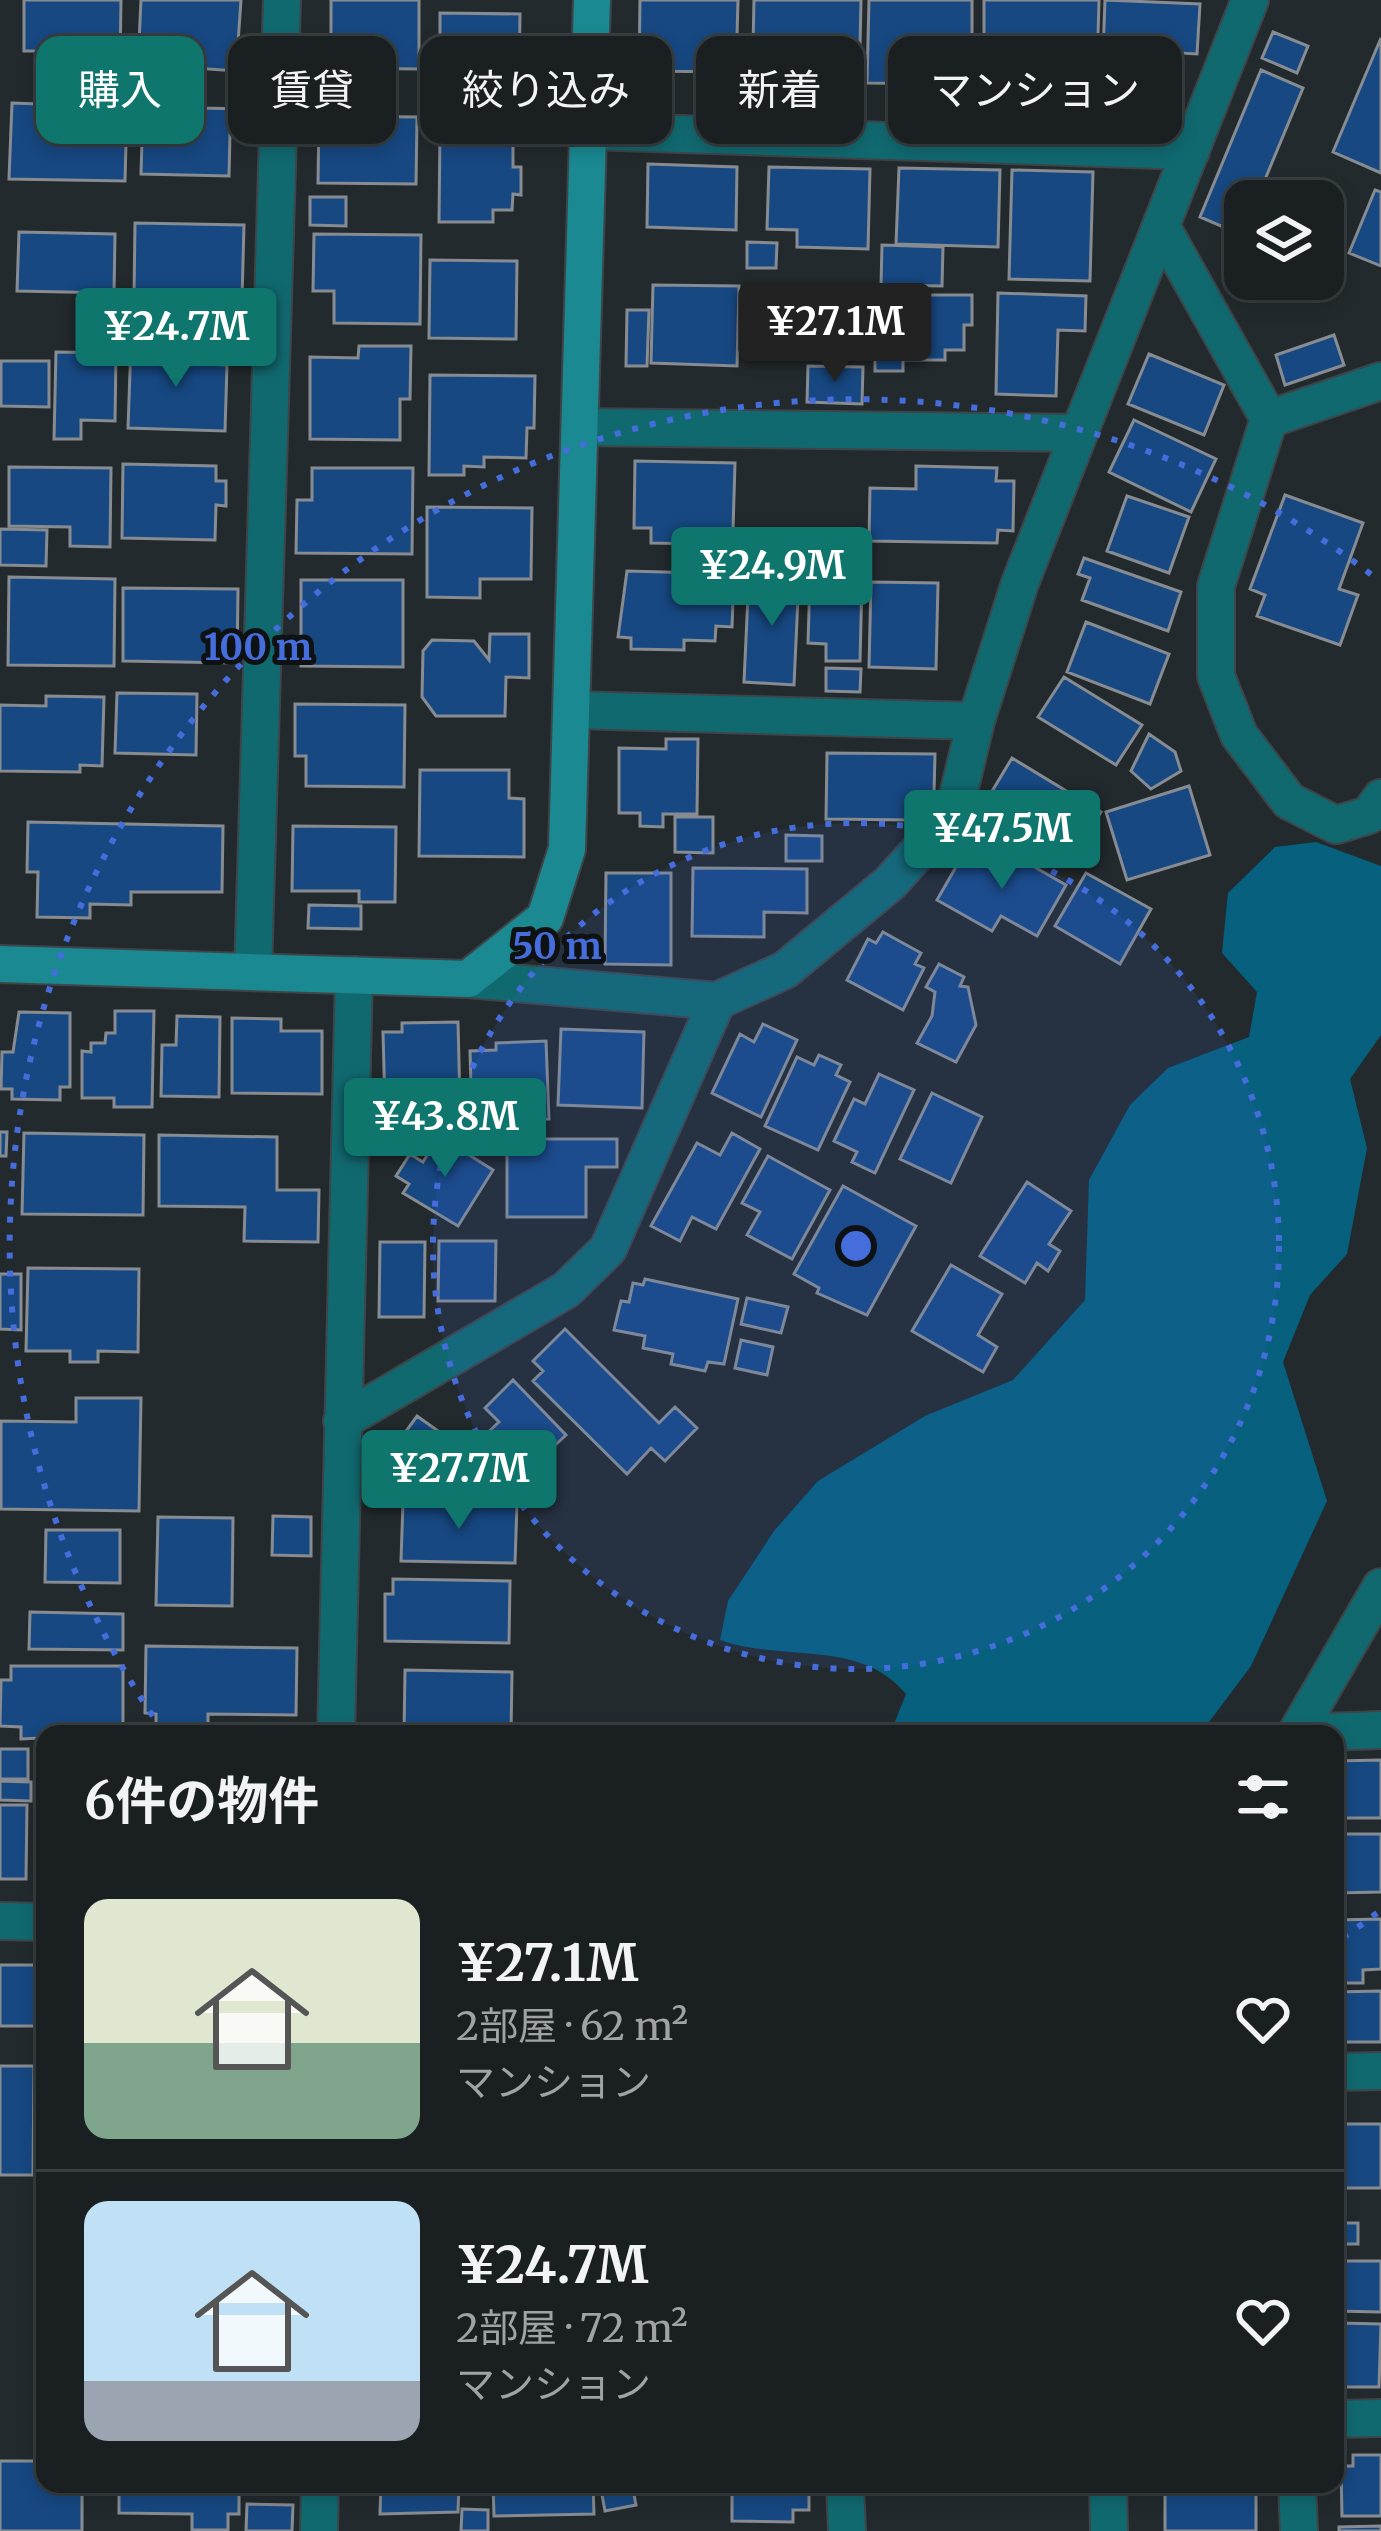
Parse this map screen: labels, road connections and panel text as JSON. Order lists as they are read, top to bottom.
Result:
{
  "page": {
    "chip": [
      "購入",
      "賃貸",
      "絞り込み",
      "新着",
      "マンション"
    ],
    "price": [
      "¥27.1M",
      "¥24.7M",
      "¥24.9M",
      "¥47.5M",
      "¥43.8M",
      "¥27.7M"
    ],
    "heading": "6件の物件",
    "list": [
      {
        "name": "¥27.1M",
        "note": "2部屋 · 62 m² · マンション"
      },
      {
        "name": "¥24.7M",
        "note": "2部屋 · 72 m² · マンション"
      }
    ]
  },
  "rings": ["100 m", "50 m"]
}
